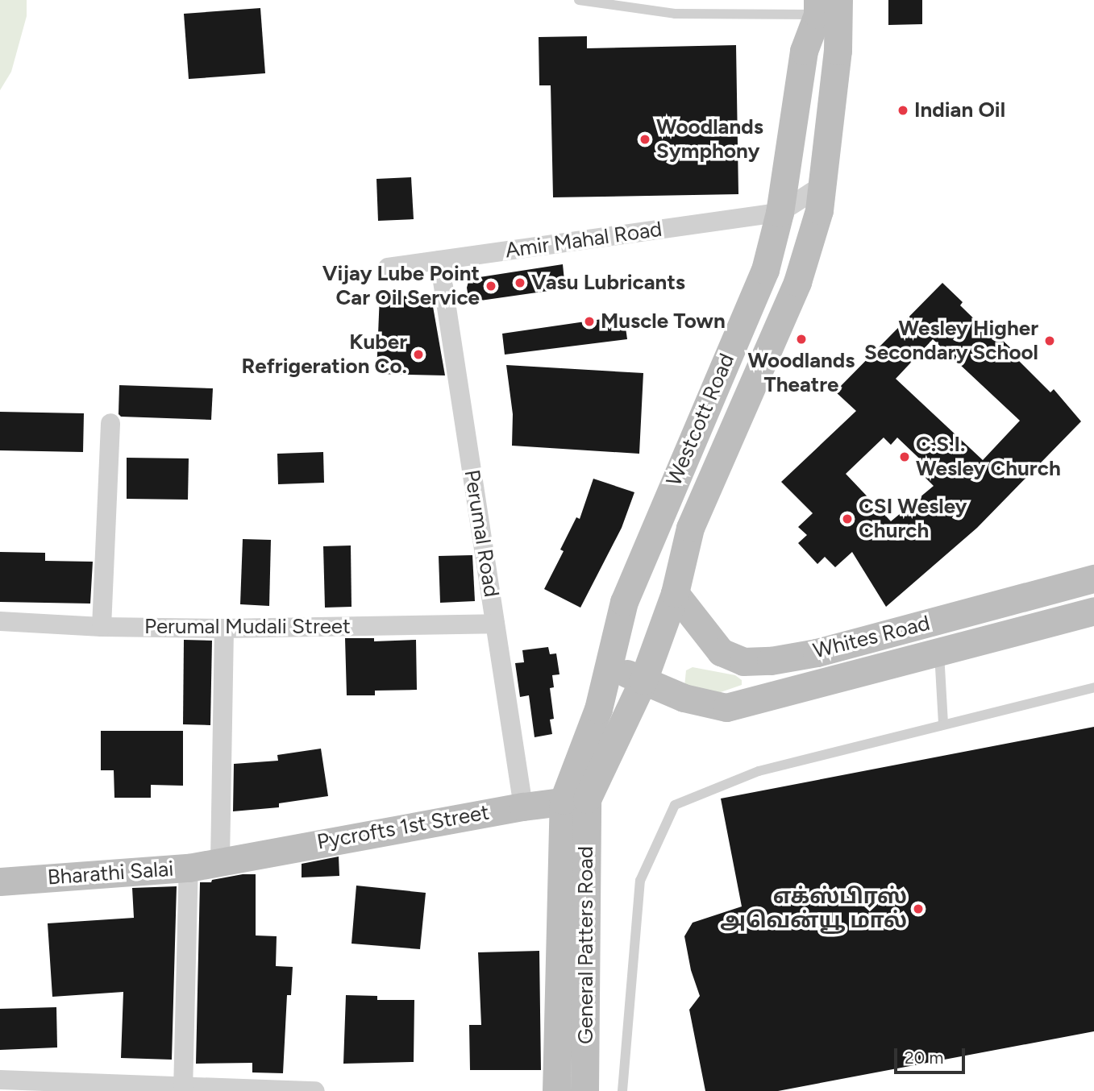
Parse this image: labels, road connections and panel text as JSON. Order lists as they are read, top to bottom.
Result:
{
  "streets": {
    "main road": [
      "Westcott Road",
      "Whites Road",
      "Pycrofts 1st Street",
      "Bharathi Salai",
      "General Patters Road"
    ],
    "street": ["Amir Mahal Road", "Perumal Road", "Perumal Mudali Street"]
  },
  "crossings": [
    ["Amir Mahal Road", "Westcott Road"],
    ["Amir Mahal Road", "Perumal Road"],
    ["Westcott Road", "Whites Road"],
    ["Westcott Road", "Pycrofts 1st Street"],
    ["Westcott Road", "General Patters Road"],
    ["Perumal Road", "Perumal Mudali Street"],
    ["Perumal Road", "Pycrofts 1st Street"],
    ["Pycrofts 1st Street", "Bharathi Salai"],
    ["Pycrofts 1st Street", "General Patters Road"]
  ],
  "places": [
    "Indian Oil",
    "Woodlands Symphony",
    "Vasu Lubricants",
    "Vijay Lube Point Car Oil Service",
    "Muscle Town",
    "Woodlands Theatre",
    "Wesley Higher Secondary School",
    "Kuber Refrigeration Co.",
    "C.S.I. Wesley Church",
    "CSI Wesley Church",
    "எக்ஸ்பிரஸ் அவென்யூ மால்"
  ],
  "scale_bar": "20 m"
}
